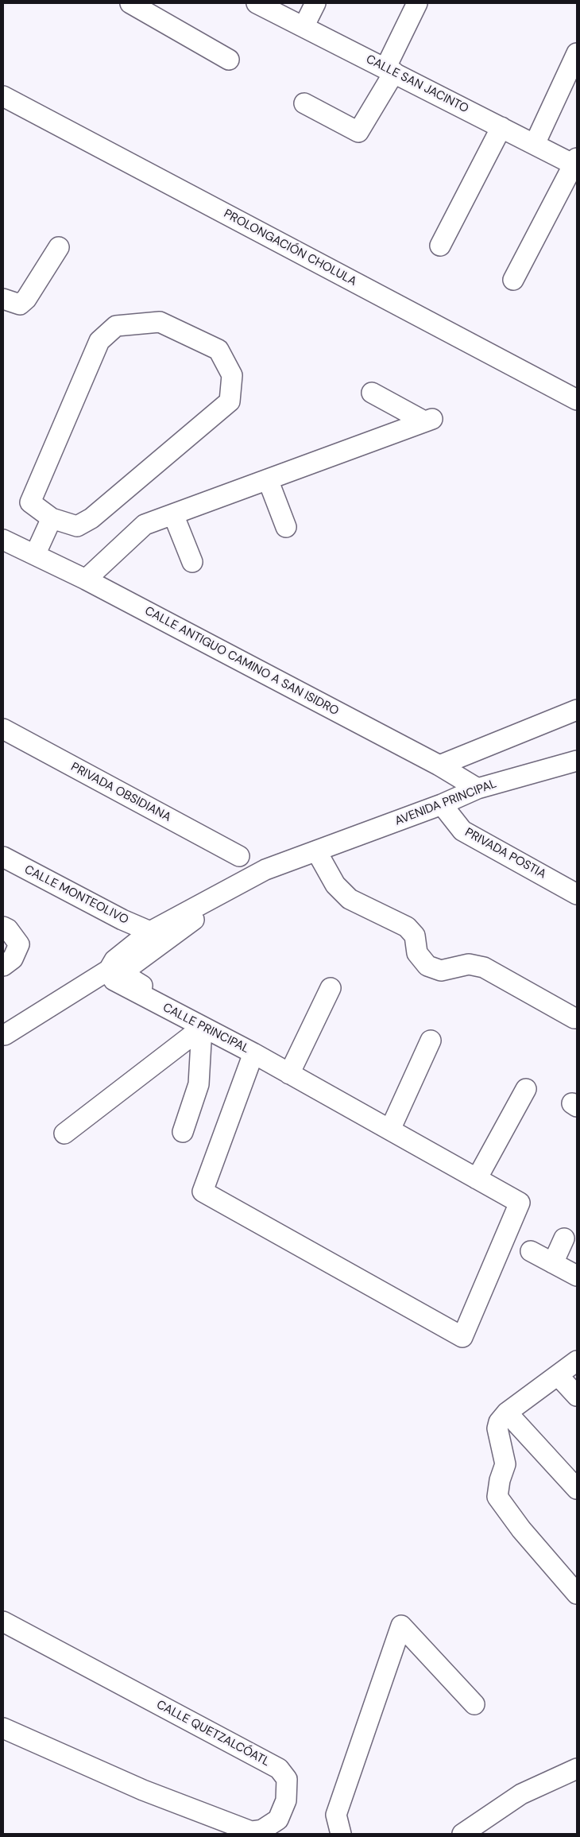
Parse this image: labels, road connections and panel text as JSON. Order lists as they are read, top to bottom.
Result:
{
  "streets": {
    "street": [
      "CALLE SAN JACINTO",
      "PROLONGACIÓN CHOLULA",
      "CALLE ANTIGUO CAMINO A SAN ISIDRO",
      "PRIVADA OBSIDIANA",
      "AVENIDA PRINCIPAL",
      "PRIVADA POSTIA",
      "CALLE MONTEOLIVO",
      "CALLE PRINCIPAL",
      "CALLE QUETZALCÓATL"
    ]
  },
  "crossings": [
    ["CALLE ANTIGUO CAMINO A SAN ISIDRO", "AVENIDA PRINCIPAL"],
    ["AVENIDA PRINCIPAL", "PRIVADA POSTIA"]
  ]
}
